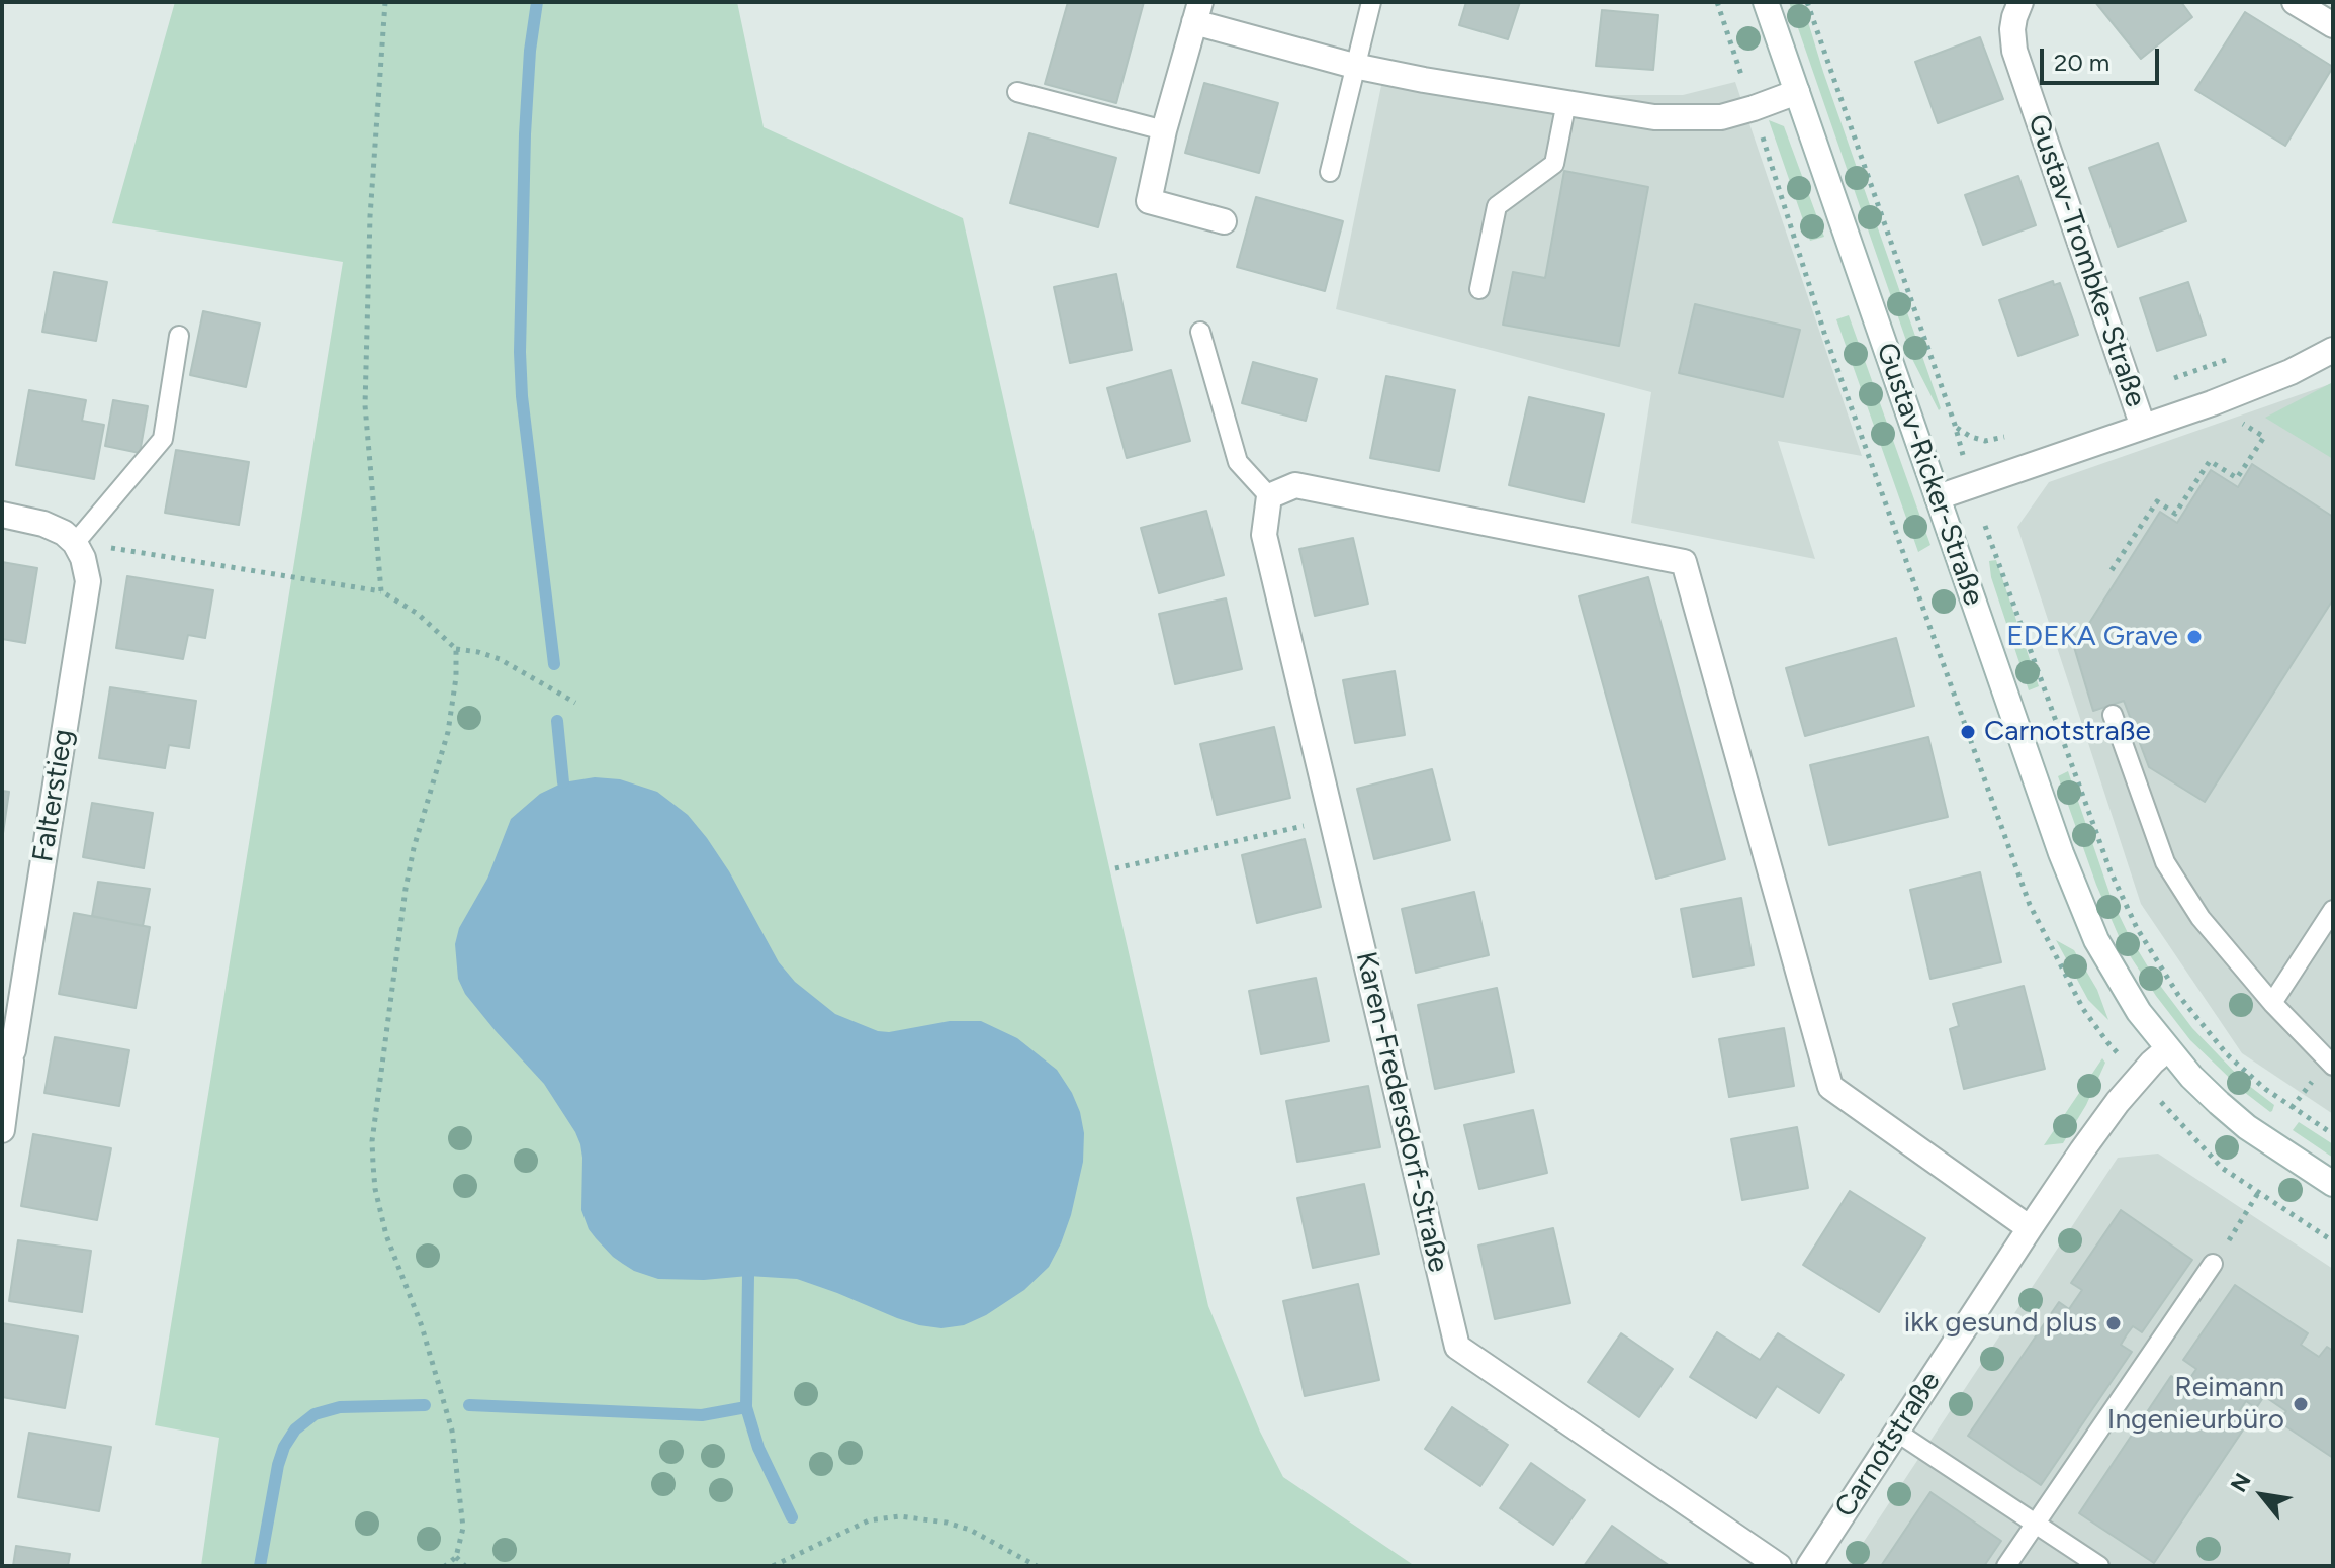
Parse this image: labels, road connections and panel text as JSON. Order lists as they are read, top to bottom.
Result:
{
  "streets": {
    "street": [
      "Gustav-Trombke-Straße",
      "Gustav-Ricker-Straße",
      "Falterstieg",
      "Karen-Fredersdorf-Straße",
      "Carnotstraße"
    ]
  },
  "crossings": [
    ["Gustav-Ricker-Straße", "Carnotstraße"]
  ],
  "places": [
    "EDEKA Grave",
    "Carnotstraße",
    "ikk gesund plus",
    "Reimann Ingenieurbüro"
  ],
  "scale_bar": "20 m",
  "north": "top left"
}
